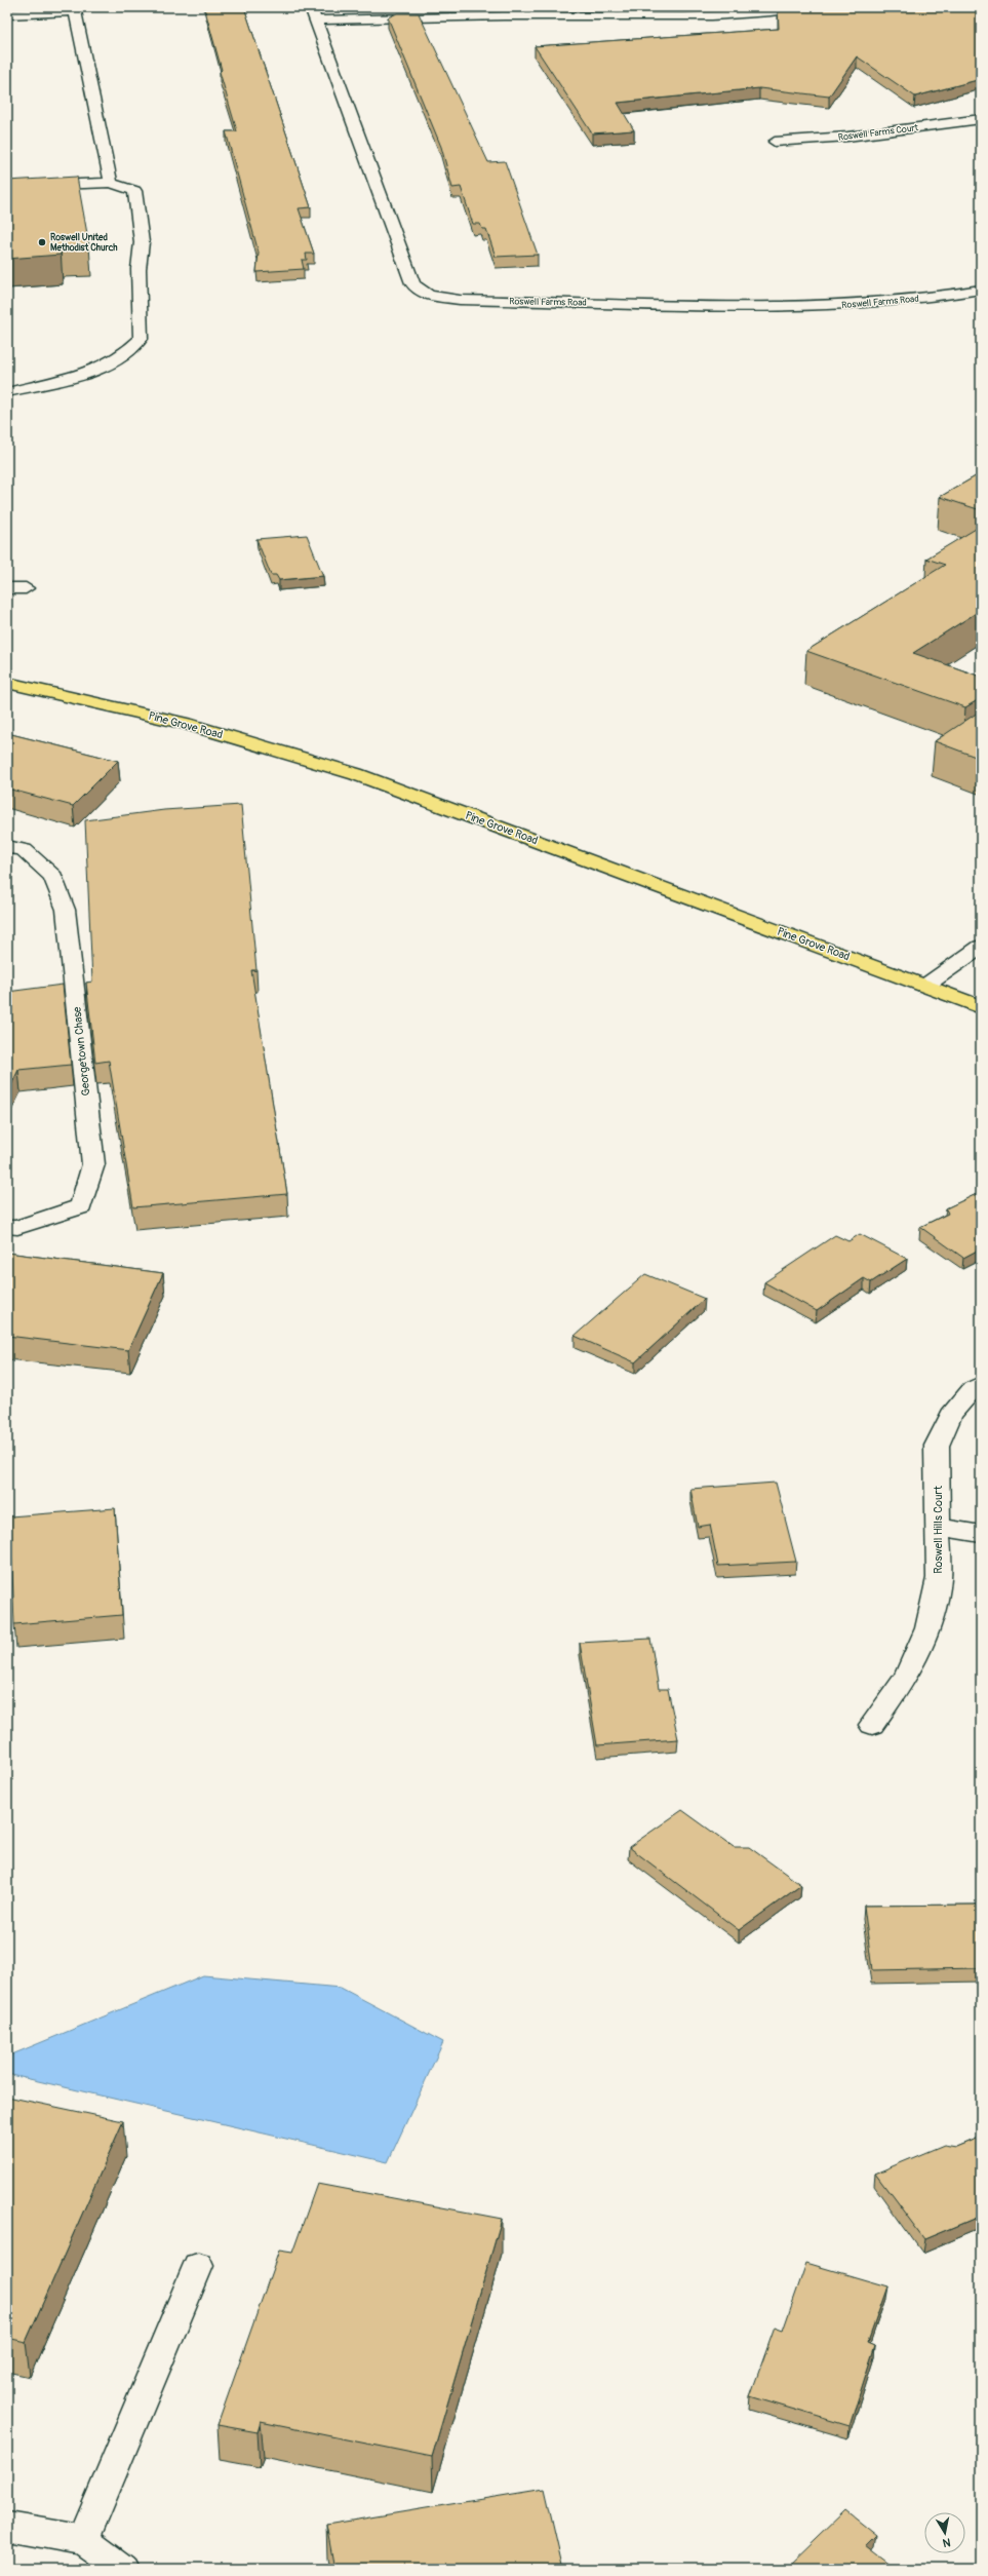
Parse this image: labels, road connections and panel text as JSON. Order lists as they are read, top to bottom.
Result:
{
  "streets": {
    "main road": ["Pine Grove Road"],
    "street": [
      "Roswell Farms Court",
      "Roswell Farms Road",
      "Georgetown Chase",
      "Roswell Hills Court"
    ]
  },
  "places": ["Roswell United Methodist Church"],
  "north": "bottom"
}
